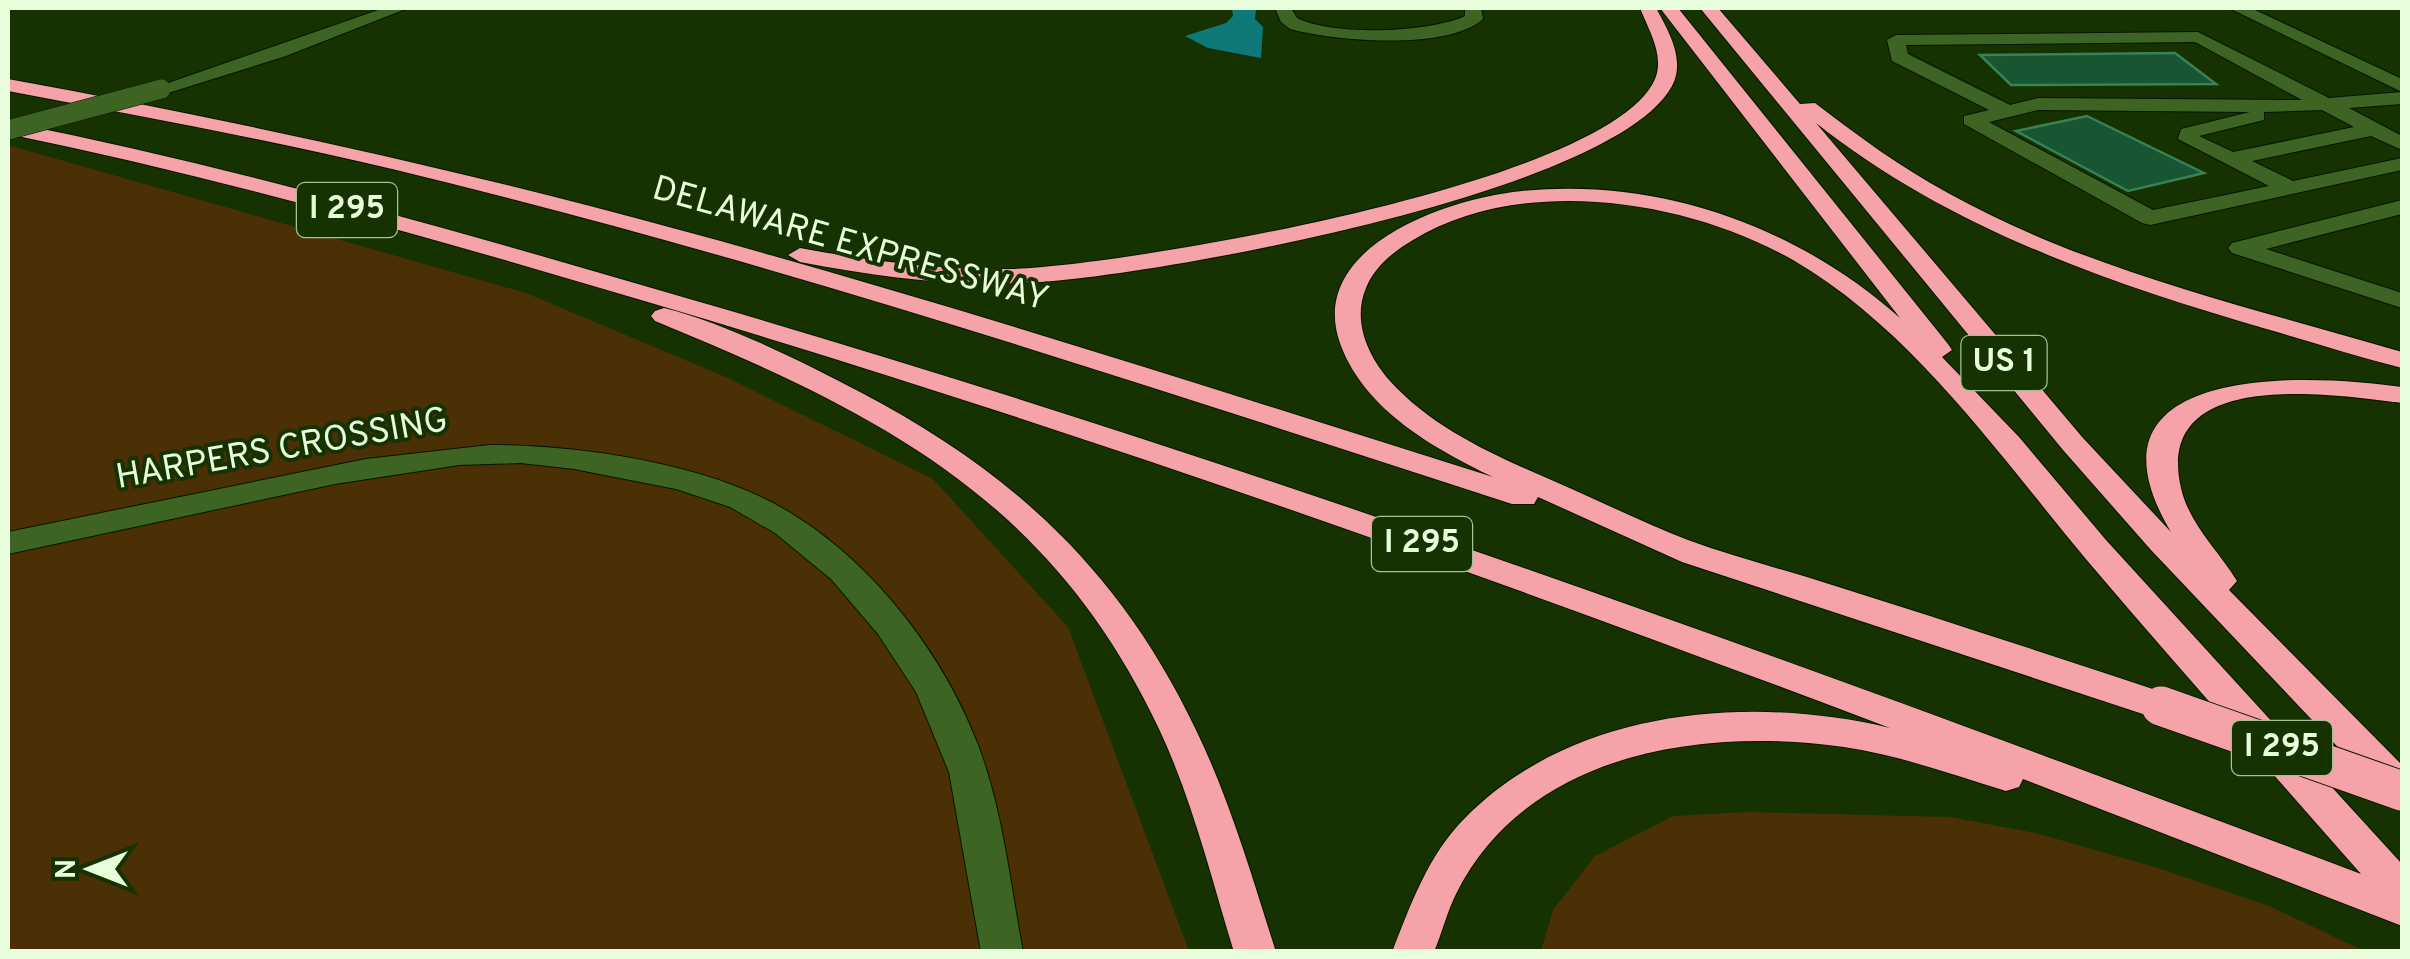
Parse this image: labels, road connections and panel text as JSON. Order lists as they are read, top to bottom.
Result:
{
  "streets": {
    "highway": ["I 295", "DELAWARE EXPRESSWAY", "US 1"],
    "street": ["HARPERS CROSSING"]
  },
  "crossings": [
    ["I 295", "DELAWARE EXPRESSWAY"],
    ["I 295", "US 1"]
  ],
  "north": "left"
}
